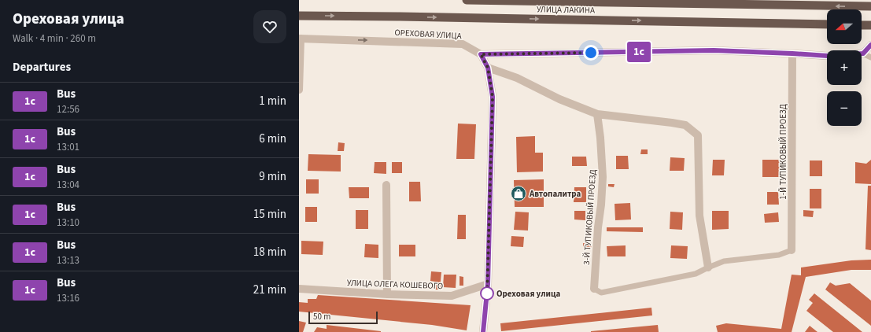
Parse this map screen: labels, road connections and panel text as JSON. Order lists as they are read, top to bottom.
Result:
{
  "streets": {
    "highway": ["УЛИЦА ЛАКИНА"],
    "street": [
      "ОРЕХОВАЯ УЛИЦА",
      "1-Й ТУПИКОВЫЙ ПРОЕЗД",
      "3-Й ТУПИКОВЫЙ ПРОЕЗД",
      "УЛИЦА ОЛЕГА КОШЕВОГО"
    ]
  },
  "one_way": ["ОРЕХОВАЯ УЛИЦА"],
  "places": {
    "shop": ["Автопалитра"],
    "other": ["Ореховая улица"]
  },
  "lines": ["bus line 1с"],
  "scale_bar": "50 m",
  "north": "left",
  "page": {
    "heading": [
      ["Ореховая улица", "Walk · 4 min · 260 m"],
      "Departures"
    ],
    "on_map": "1с",
    "map_buttons": ["+", "−"],
    "list": [
      {
        "mark": "1с",
        "name": "Bus",
        "note": "12:56",
        "value": "1 min"
      },
      {
        "mark": "1с",
        "name": "Bus",
        "note": "13:01",
        "value": "6 min"
      },
      {
        "mark": "1с",
        "name": "Bus",
        "note": "13:04",
        "value": "9 min"
      },
      {
        "mark": "1с",
        "name": "Bus",
        "note": "13:10",
        "value": "15 min"
      },
      {
        "mark": "1с",
        "name": "Bus",
        "note": "13:13",
        "value": "18 min"
      },
      {
        "mark": "1с",
        "name": "Bus",
        "note": "13:16",
        "value": "21 min"
      }
    ],
    "scale": "50 m"
  }
}
